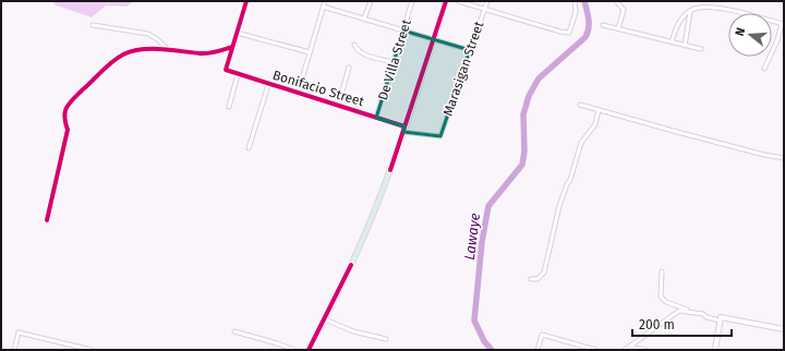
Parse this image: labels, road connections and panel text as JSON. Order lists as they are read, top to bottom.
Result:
{
  "streets": {
    "street": ["De Villa Street", "Marasigan Street", "Bonifacio Street"]
  },
  "crossings": [
    ["De Villa Street", "Bonifacio Street"],
    ["Marasigan Street", "Bonifacio Street"]
  ],
  "water": ["Lawaye"],
  "scale_bar": "200 m",
  "north": "left"
}
